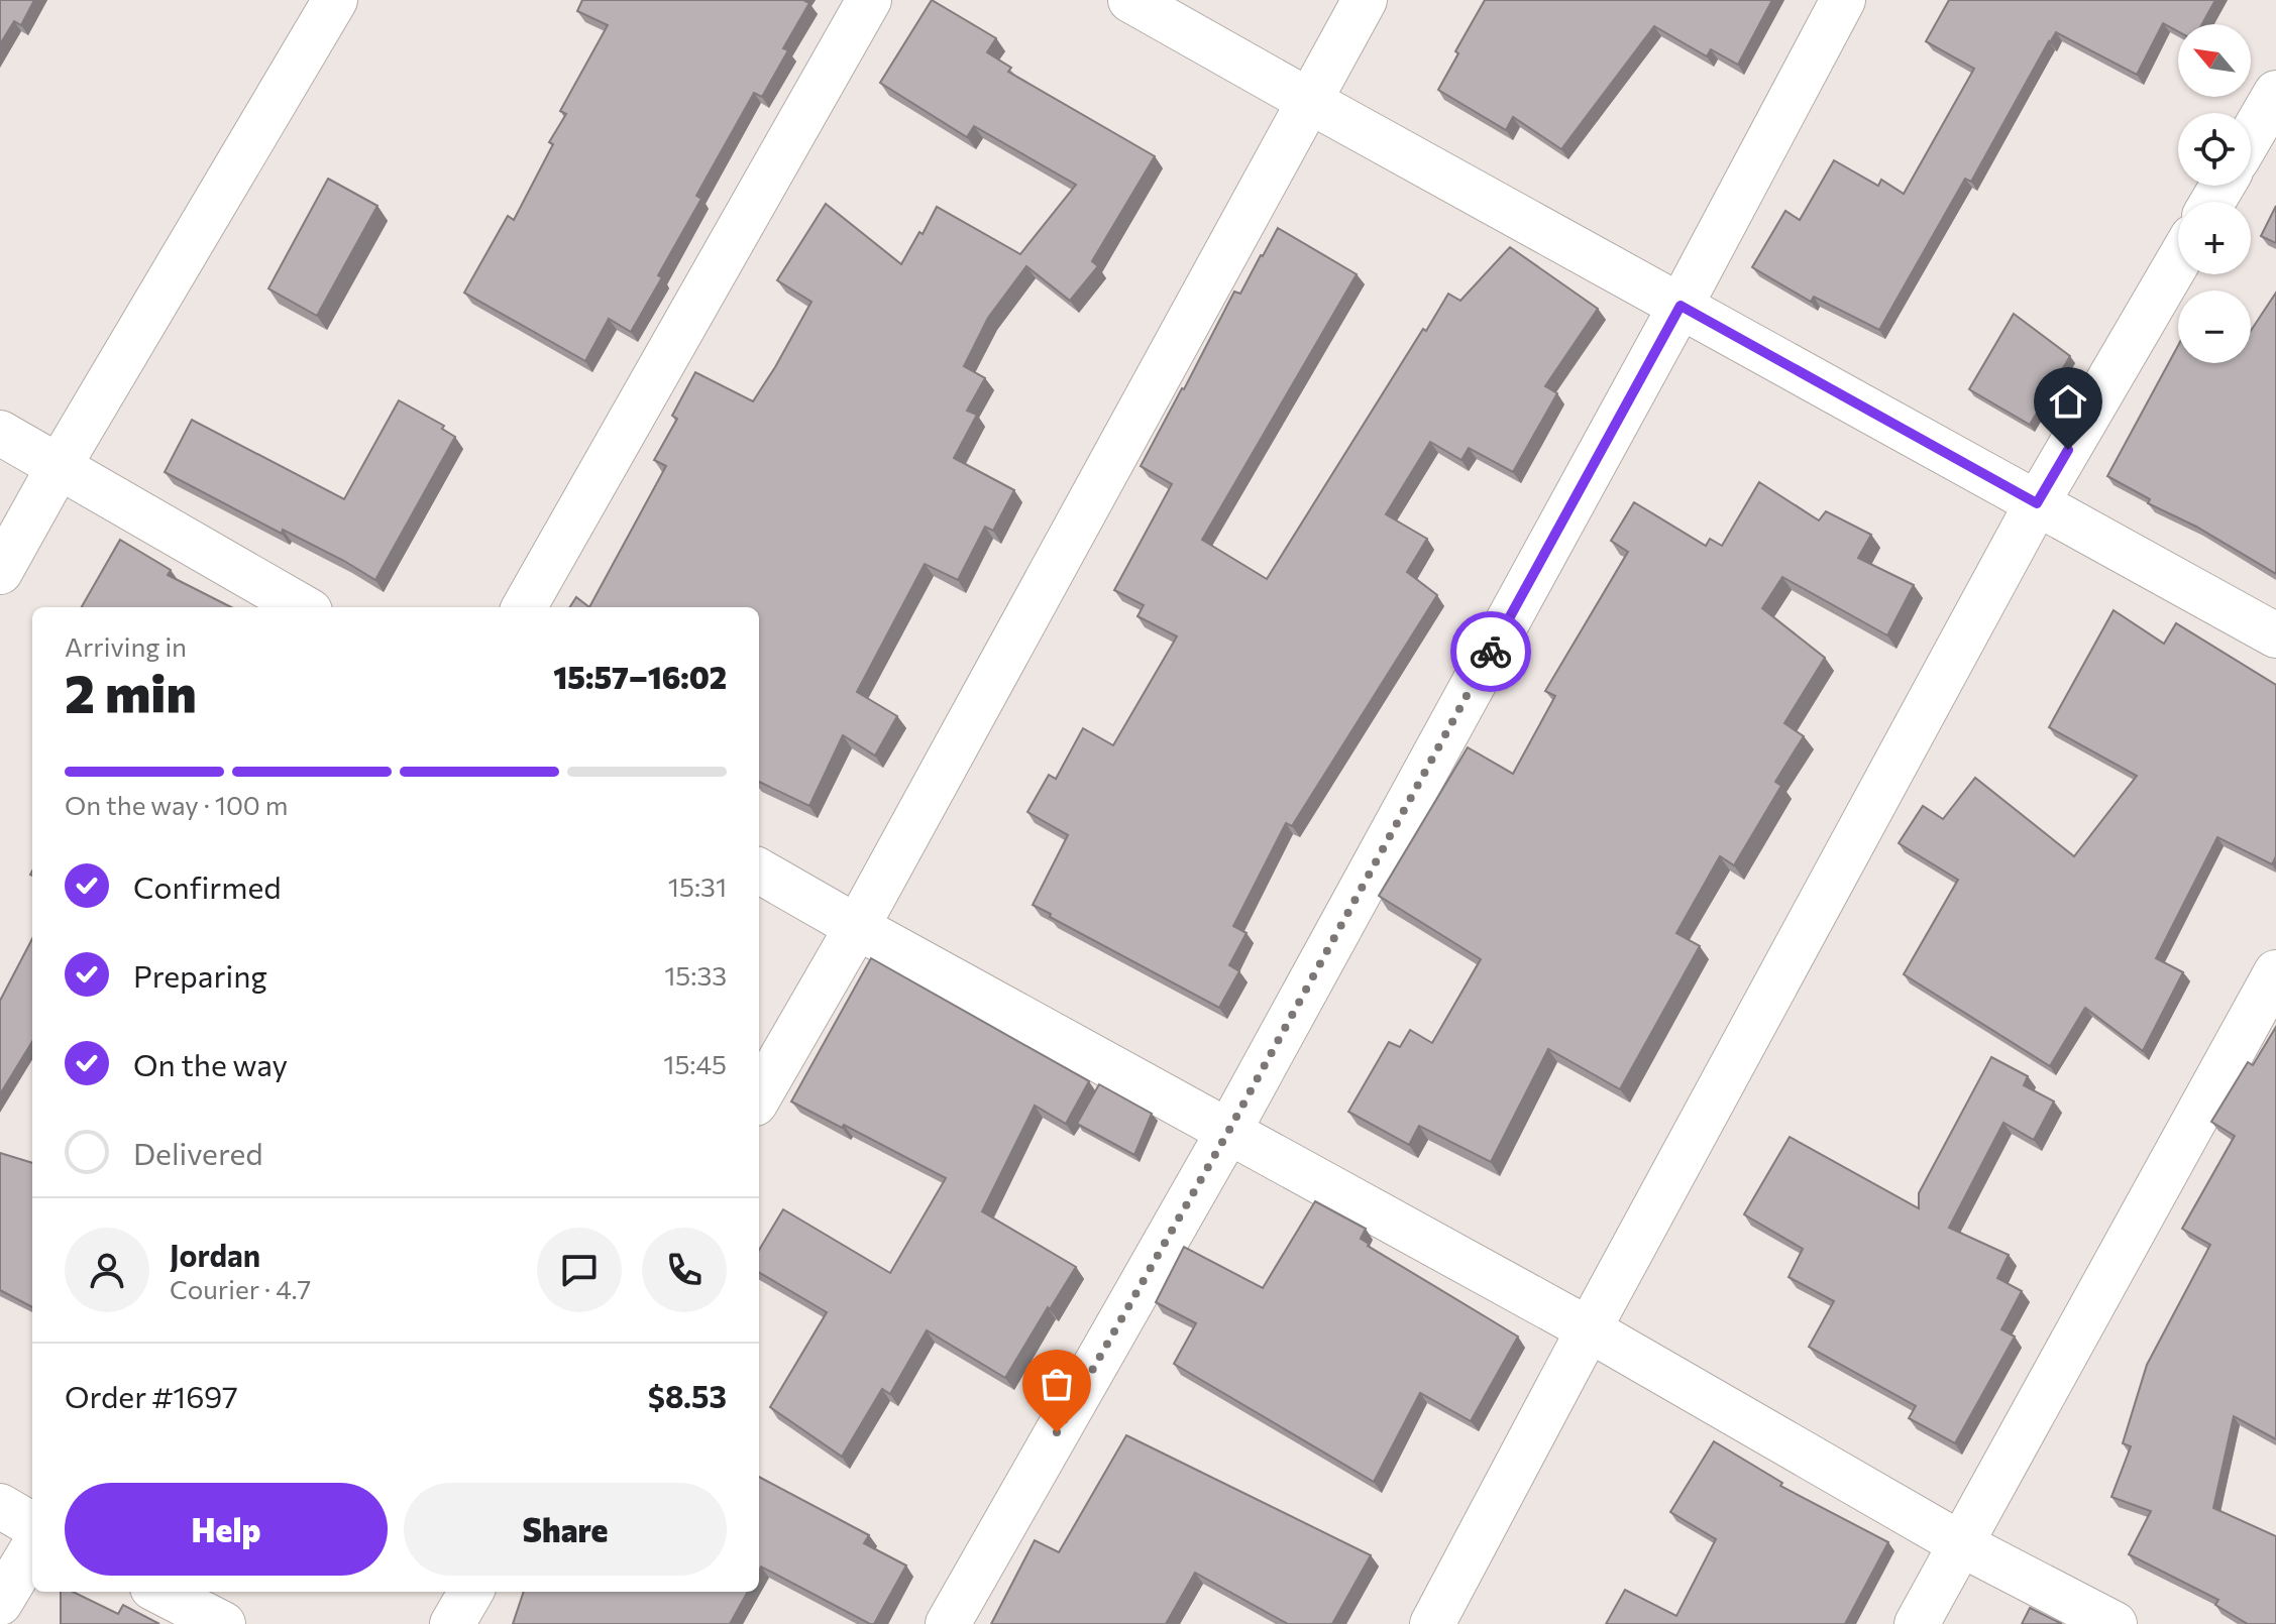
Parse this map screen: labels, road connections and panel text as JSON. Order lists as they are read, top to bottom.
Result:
{
  "north": "top left",
  "page": {
    "map_buttons": ["+", "−"],
    "heading": ["2 min", "Arriving in", "15:57–16:02"],
    "panel": [
      "Jordan",
      "Courier · 4.7",
      "Order #1697",
      "$8.53"
    ],
    "bar": "On the way · 100 m",
    "list": [
      ["Confirmed", "15:31"],
      ["Preparing", "15:33"],
      ["On the way", "15:45"],
      "Delivered"
    ],
    "buttons": ["Help", "Share"]
  }
}
